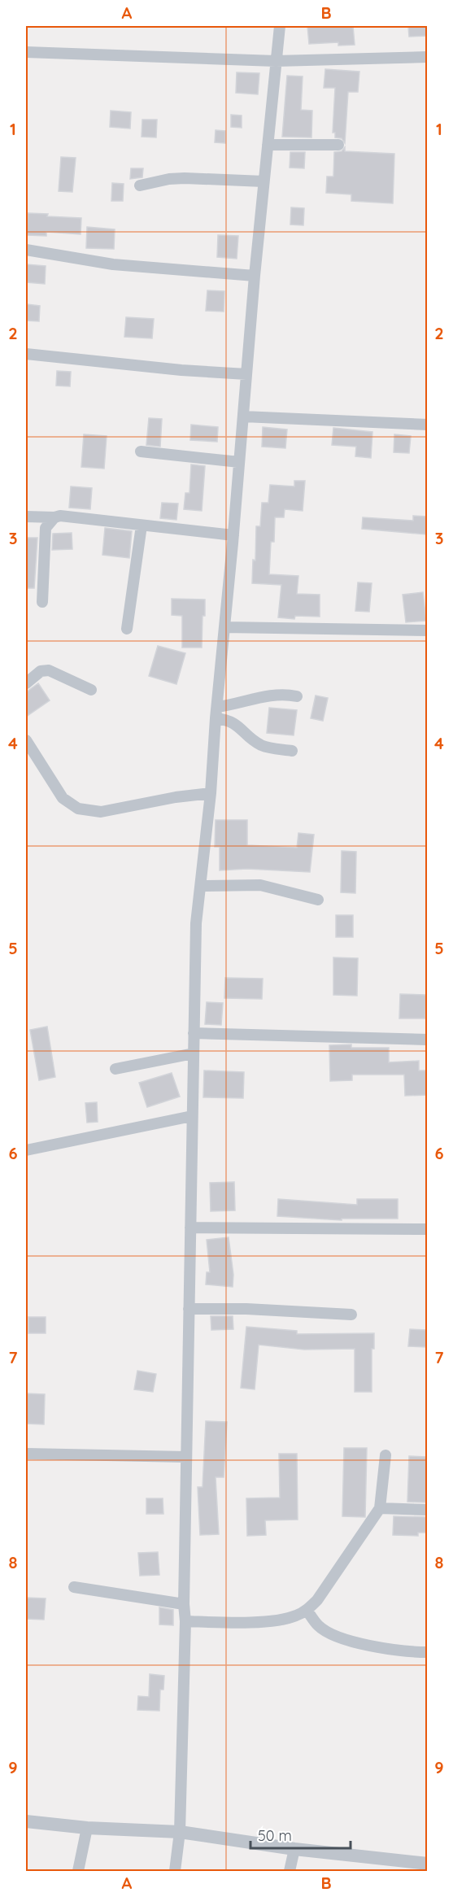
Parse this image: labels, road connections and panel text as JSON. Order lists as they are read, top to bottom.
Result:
{
  "scale_bar": "50 m",
  "grid": {
    "columns": ["A", "B"],
    "rows": [
      "1",
      "2",
      "3",
      "4",
      "5",
      "6",
      "7",
      "8",
      "9"
    ]
  }
}
